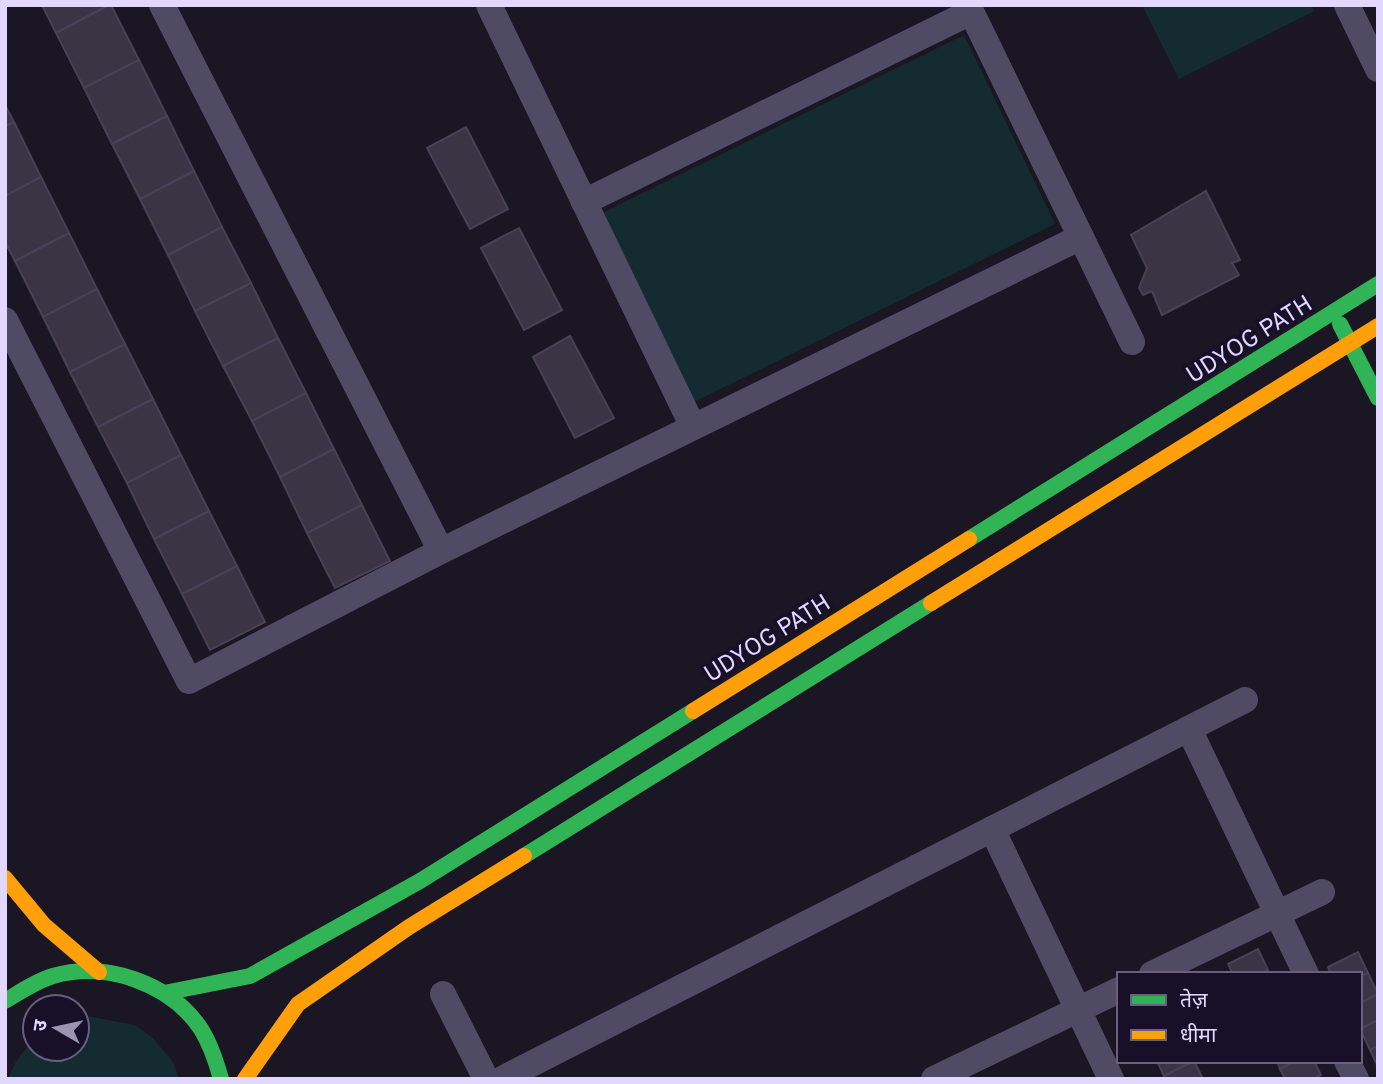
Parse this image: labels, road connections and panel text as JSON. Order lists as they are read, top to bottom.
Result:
{
  "streets": {
    "main road": ["UDYOG PATH"]
  },
  "legend": ["तेज़", "धीमा"],
  "north": "left"
}
